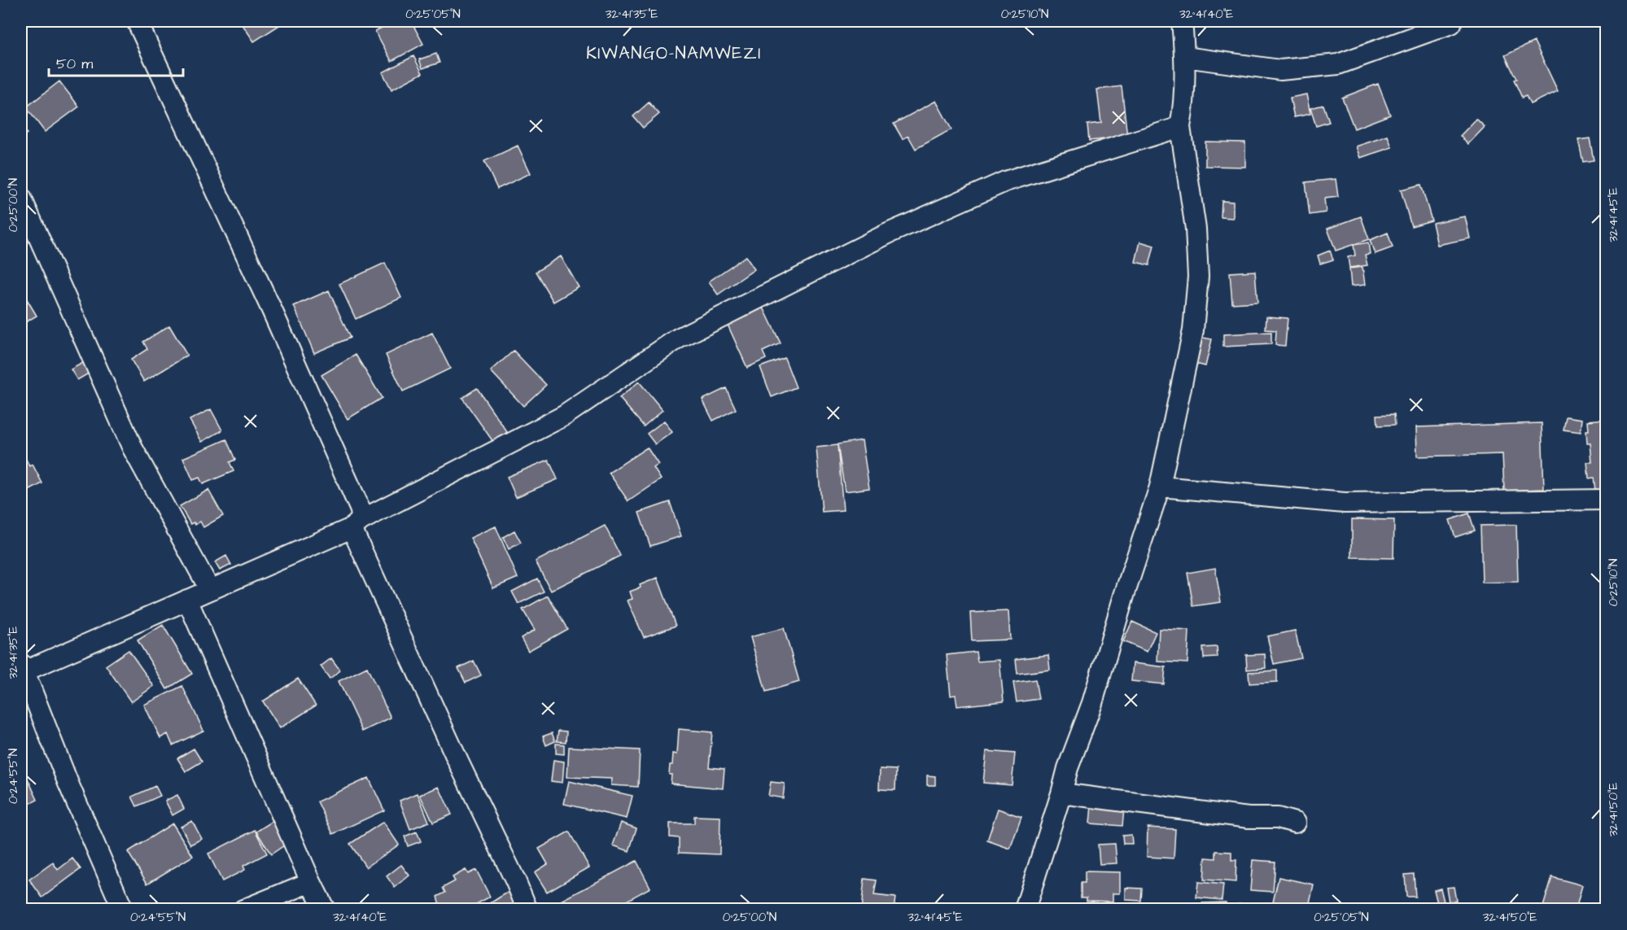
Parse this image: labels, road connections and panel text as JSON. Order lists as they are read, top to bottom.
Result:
{
  "districts": ["KIWANGO-NAMWEZI"],
  "scale_bar": "50 m",
  "coordinates": [
    "0°25'05\"N",
    "32°41'35\"E",
    "0°25'10\"N",
    "32°41'40\"E",
    "0°25'00\"N",
    "32°41'45\"E",
    "0°24'55\"N",
    "32°41'50\"E"
  ]
}
